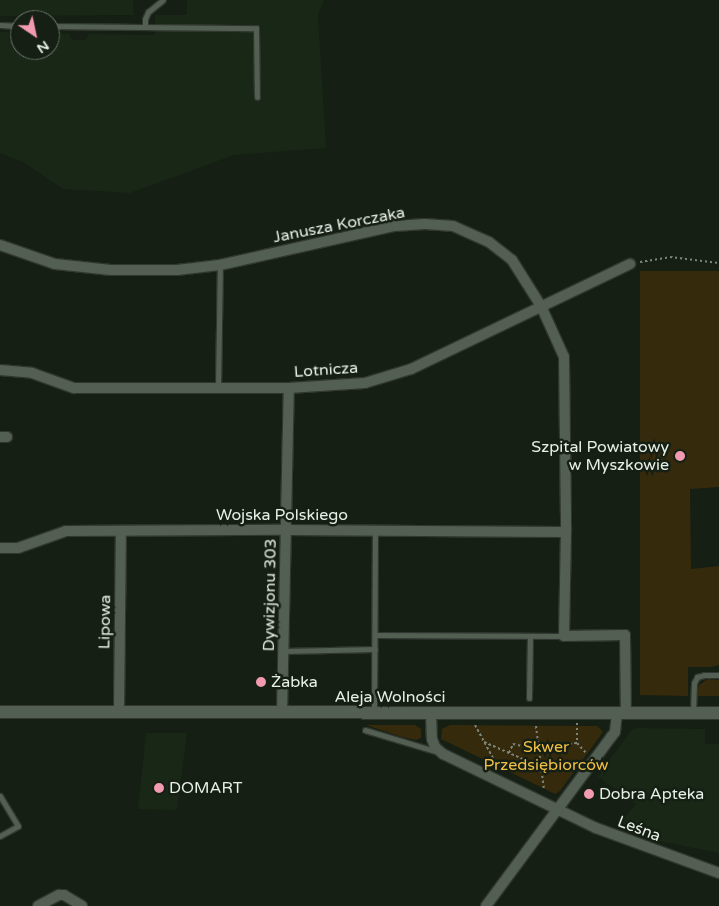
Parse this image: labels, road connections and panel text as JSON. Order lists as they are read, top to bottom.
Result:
{
  "streets": {
    "street": [
      "Janusza Korczaka",
      "Lotnicza",
      "Wojska Polskiego",
      "Dywizjonu 303",
      "Lipowa",
      "Aleja Wolności",
      "Leśna"
    ]
  },
  "crossings": [
    ["Janusza Korczaka", "Lotnicza"],
    ["Janusza Korczaka", "Wojska Polskiego"],
    ["Lotnicza", "Dywizjonu 303"],
    ["Wojska Polskiego", "Dywizjonu 303"],
    ["Wojska Polskiego", "Lipowa"],
    ["Dywizjonu 303", "Aleja Wolności"],
    ["Lipowa", "Aleja Wolności"]
  ],
  "parks": ["Skwer Przedsiębiorców"],
  "places": [
    "Szpital Powiatowy w Myszkowie",
    "Żabka",
    "DOMART",
    "Dobra Apteka"
  ],
  "north": "bottom right"
}
